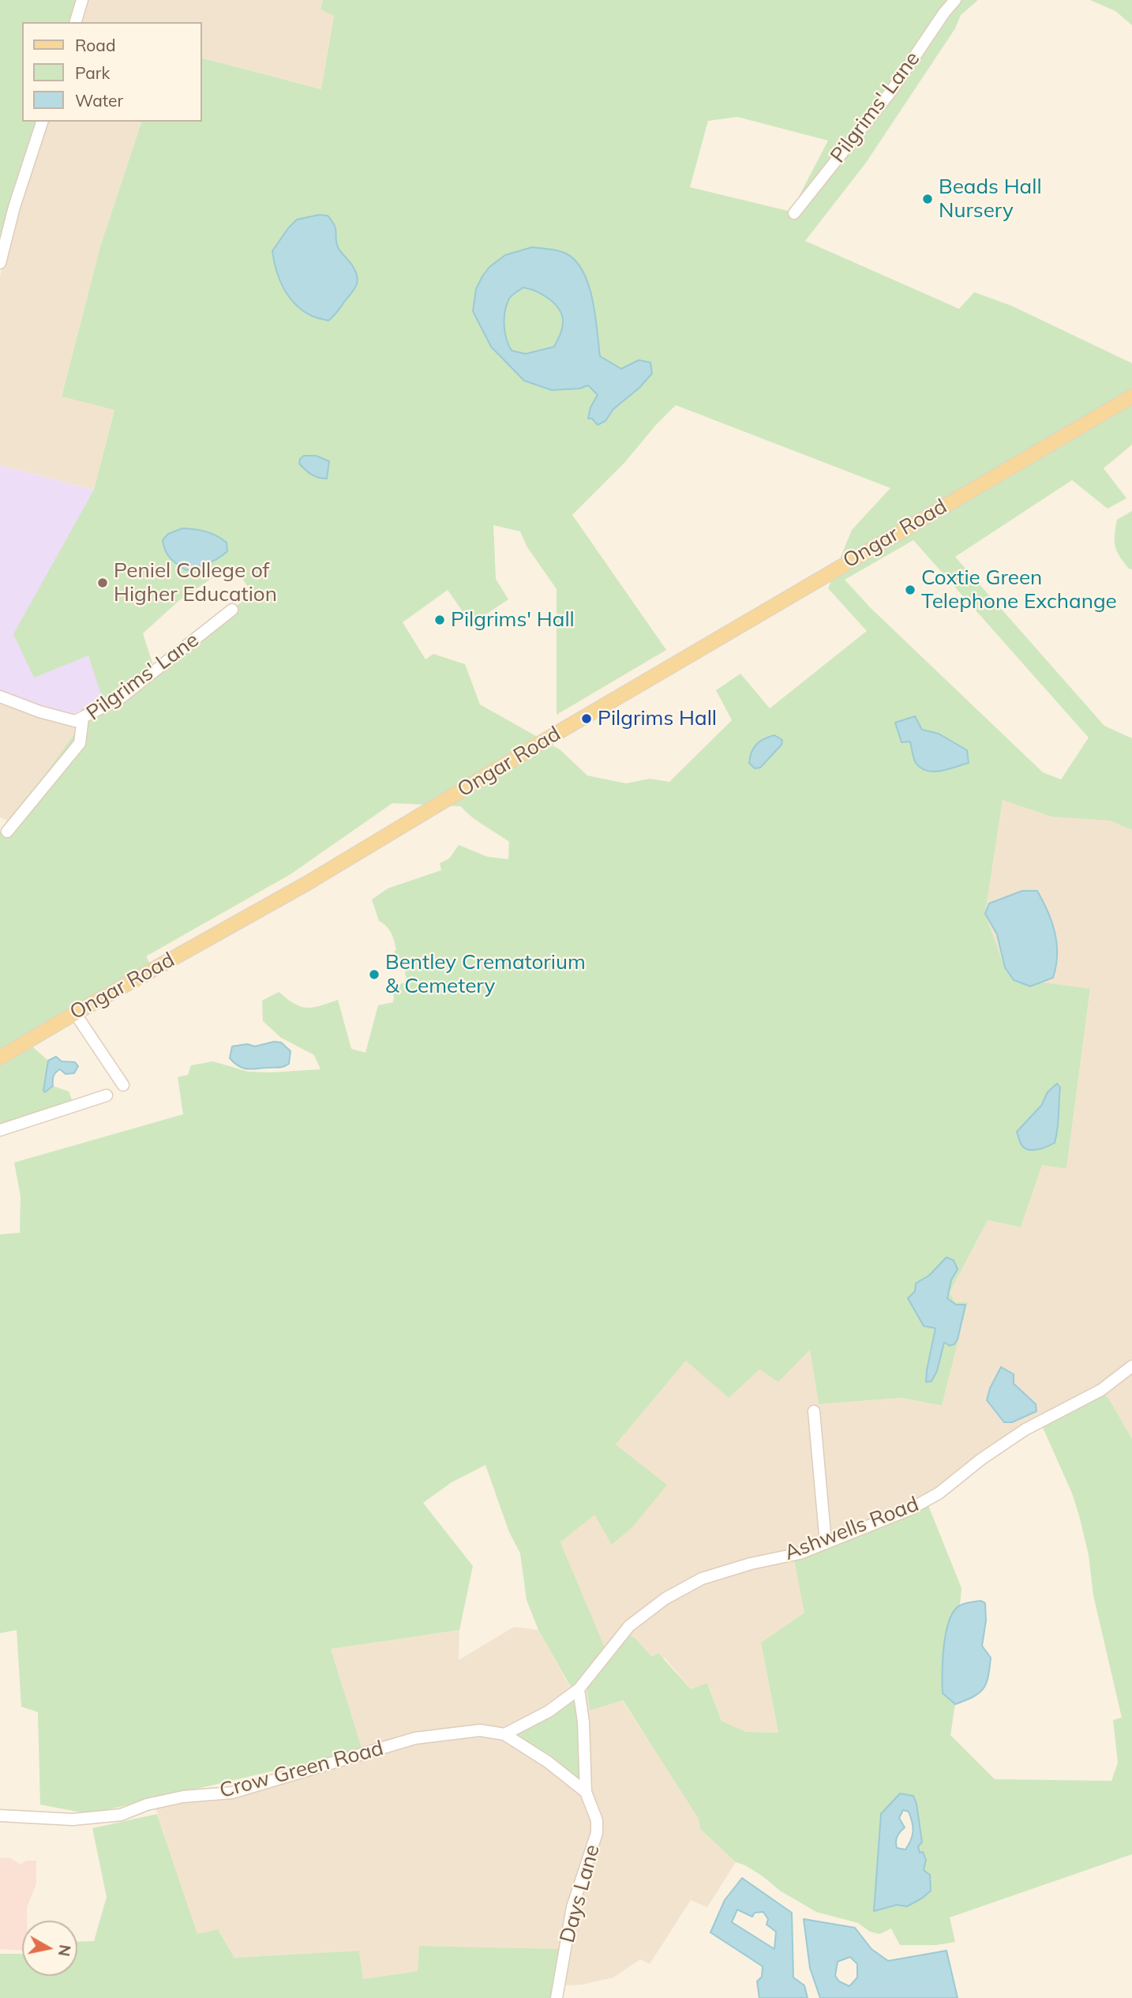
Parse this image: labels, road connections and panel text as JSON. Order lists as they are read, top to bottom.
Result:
{
  "streets": {
    "main road": ["Ongar Road"],
    "street": [
      "Pilgrims' Lane",
      "Ashwells Road",
      "Crow Green Road",
      "Days Lane"
    ]
  },
  "crossings": [
    ["Ashwells Road", "Crow Green Road"]
  ],
  "places": [
    "Beads Hall Nursery",
    "Peniel College of Higher Education",
    "Coxtie Green Telephone Exchange",
    "Pilgrims' Hall",
    "Pilgrims Hall",
    "Bentley Crematorium & Cemetery"
  ],
  "legend": ["Road", "Park", "Water"],
  "north": "right"
}
